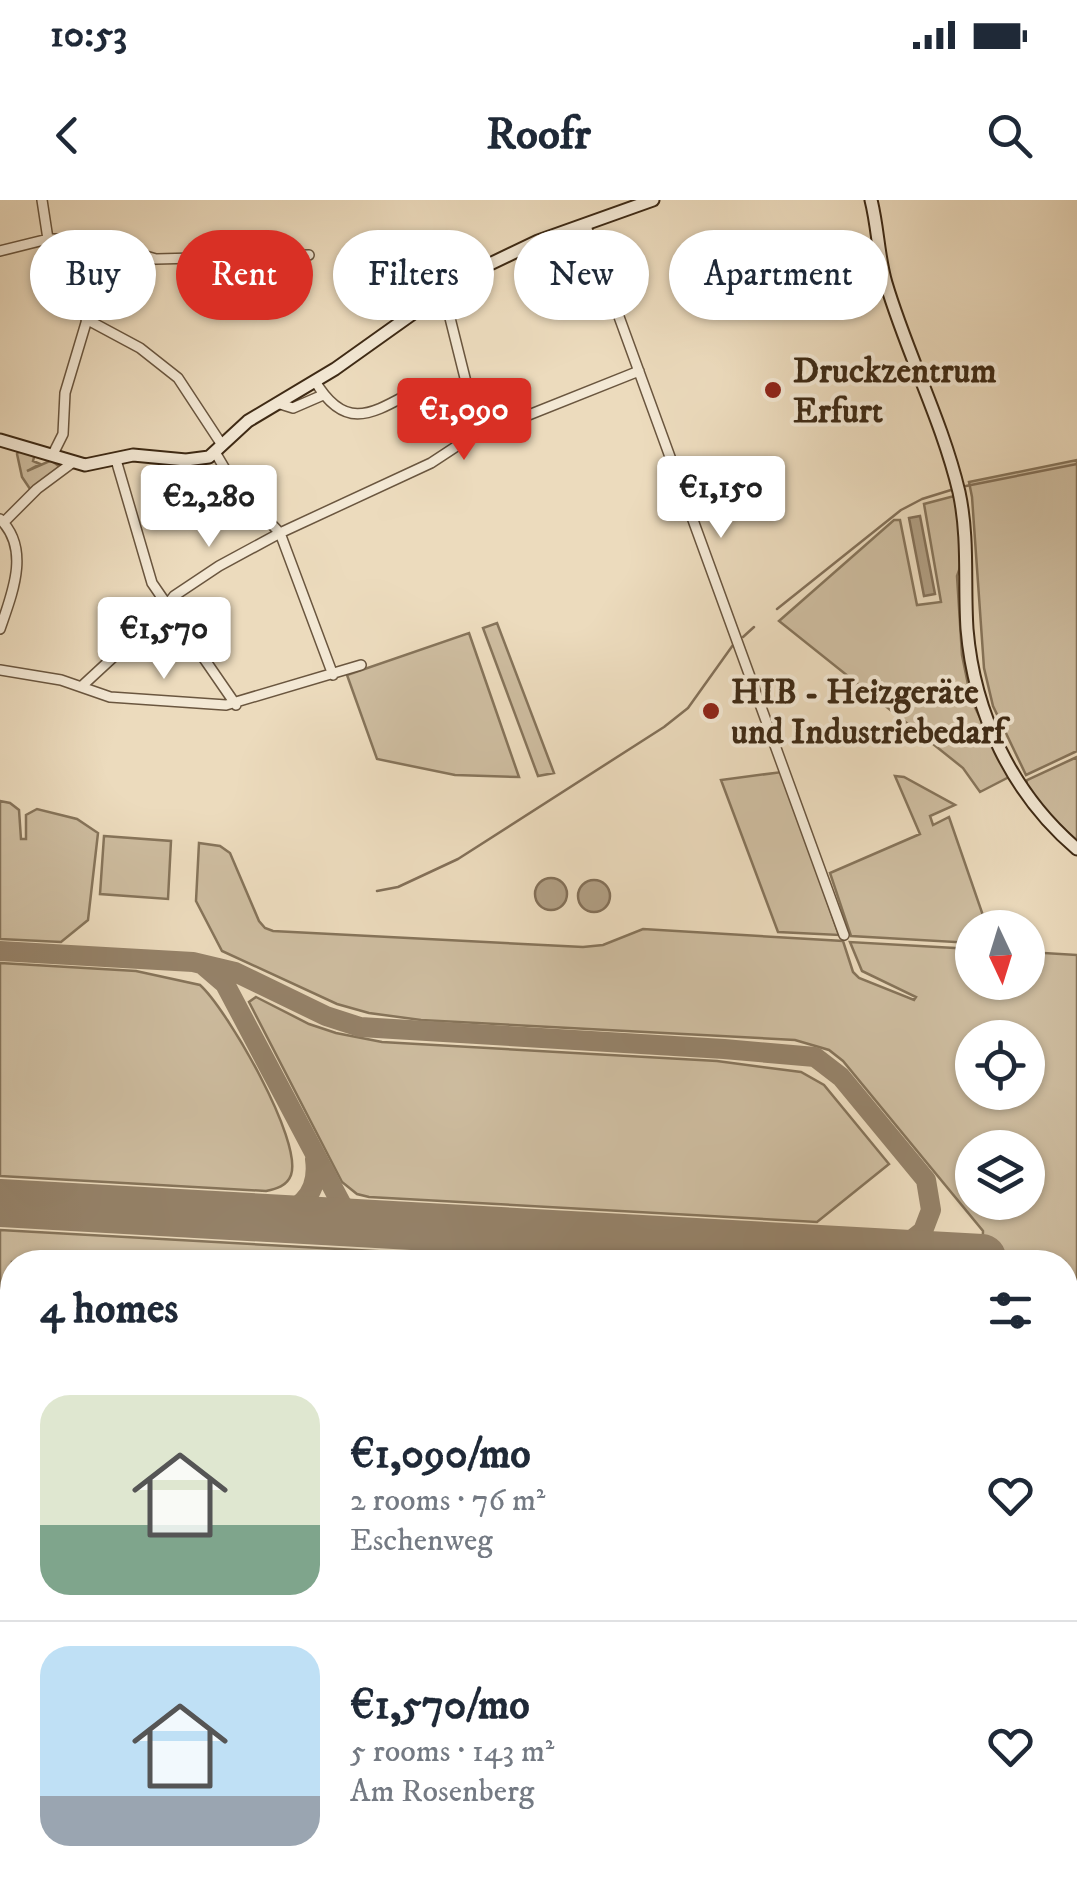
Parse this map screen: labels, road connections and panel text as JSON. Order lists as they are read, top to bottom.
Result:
{
  "places": ["Druckzentrum Erfurt", "HIB - Heizgeräte und Industriebedarf"],
  "north": "bottom",
  "page": {
    "status": "10:53",
    "header": "Roofr",
    "chip": [
      "Buy",
      "Rent",
      "Filters",
      "New",
      "Apartment"
    ],
    "price": [
      "€1,090",
      "€1,150",
      "€2,280",
      "€1,570"
    ],
    "heading": "4 homes",
    "list": [
      {
        "name": "€1,090/mo",
        "note": "2 rooms · 76 m² · Eschenweg"
      },
      {
        "name": "€1,570/mo",
        "note": "5 rooms · 143 m² · Am Rosenberg"
      }
    ]
  }
}
